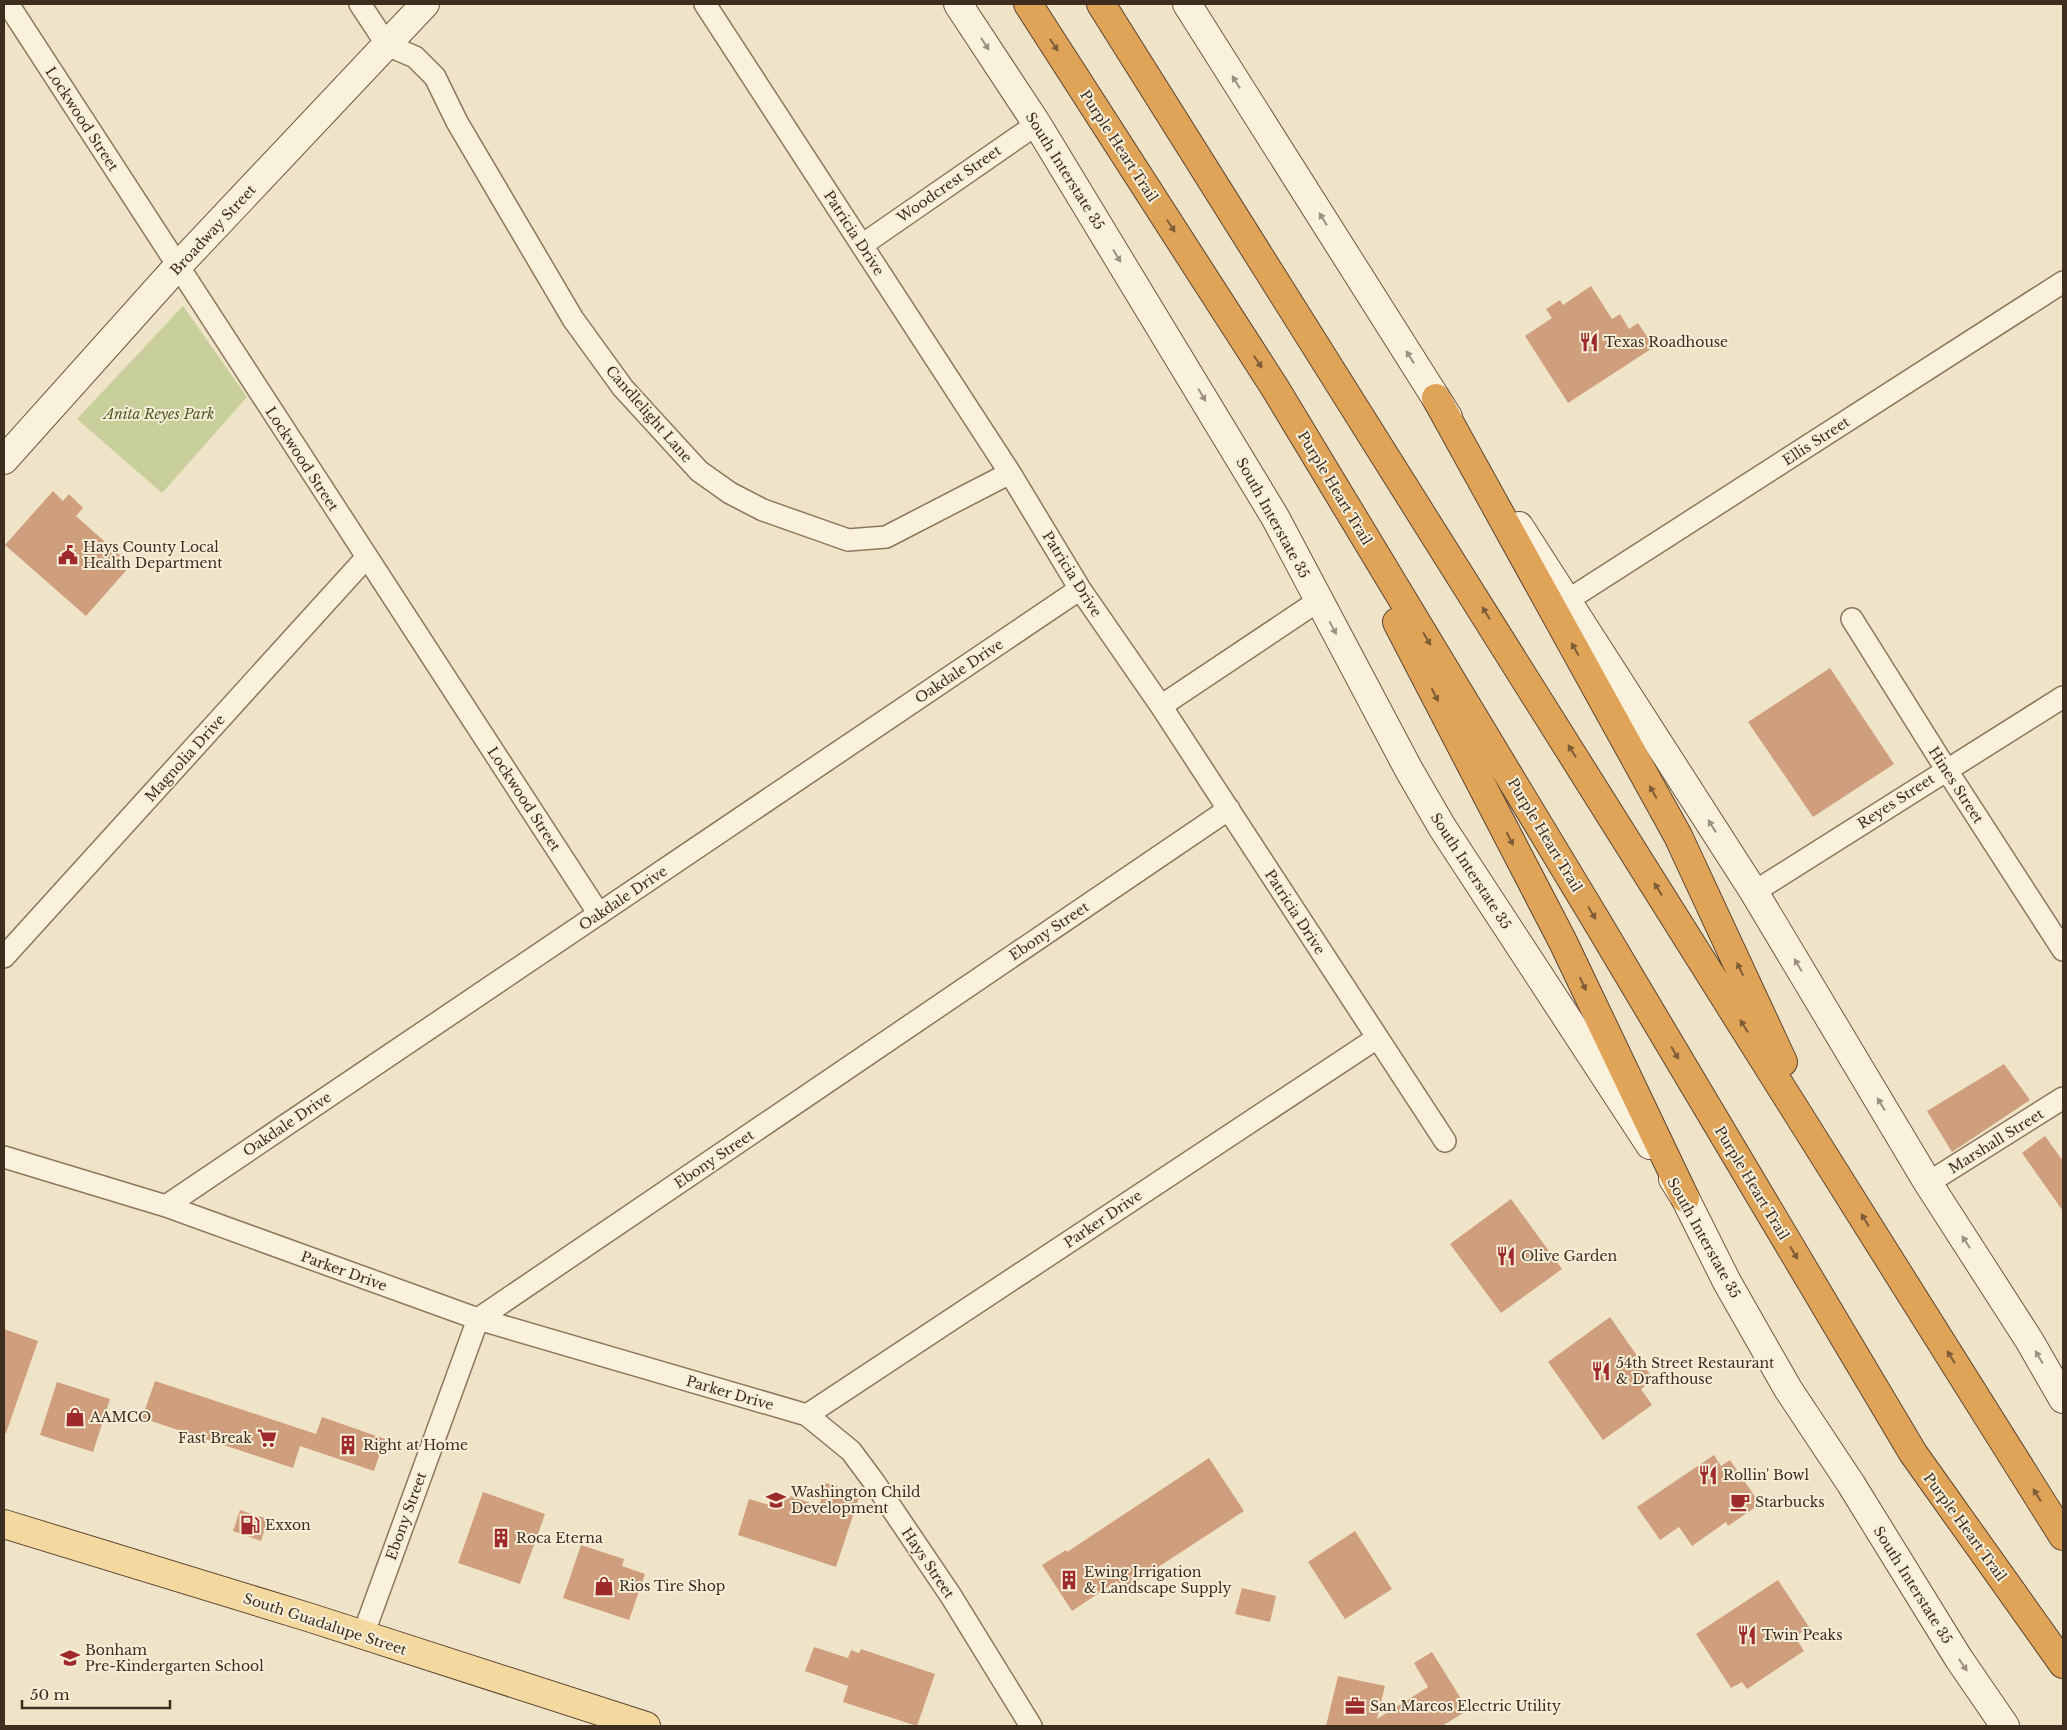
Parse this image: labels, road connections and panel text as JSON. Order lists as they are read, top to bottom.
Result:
{
  "streets": {
    "highway": ["Purple Heart Trail"],
    "main road": ["South Interstate 35", "Broadway Street", "South Guadalupe Street"],
    "street": [
      "Lockwood Street",
      "Woodcrest Street",
      "Patricia Drive",
      "Candlelight Lane",
      "Ellis Street",
      "Oakdale Drive",
      "Magnolia Drive",
      "Hines Street",
      "Reyes Street",
      "Ebony Street",
      "Marshall Street",
      "Parker Drive",
      "Hays Street"
    ]
  },
  "crossings": [
    ["Lockwood Street", "Broadway Street"],
    ["Lockwood Street", "Oakdale Drive"],
    ["Lockwood Street", "Magnolia Drive"],
    ["South Interstate 35", "Woodcrest Street"],
    ["Woodcrest Street", "Patricia Drive"],
    ["Broadway Street", "Candlelight Lane"],
    ["Patricia Drive", "Candlelight Lane"],
    ["Patricia Drive", "Oakdale Drive"],
    ["Patricia Drive", "Ebony Street"],
    ["Patricia Drive", "Parker Drive"],
    ["Oakdale Drive", "Parker Drive"],
    ["Hines Street", "Reyes Street"],
    ["Ebony Street", "Parker Drive"],
    ["Ebony Street", "South Guadalupe Street"],
    ["Parker Drive", "Hays Street"]
  ],
  "parks": ["Anita Reyes Park"],
  "places": {
    "restaurant": [
      "Texas Roadhouse",
      "Olive Garden",
      "54th Street Restaurant & Drafthouse",
      "Rollin' Bowl",
      "Twin Peaks"
    ],
    "public building": ["Hays County Local Health Department"],
    "shop": ["AAMCO", "Rios Tire Shop"],
    "supermarket": ["Fast Break"],
    "building": ["Right at Home", "Roca Eterna", "Ewing Irrigation & Landscape Supply"],
    "school or university": ["Washington Child Development", "Bonham Pre-Kindergarten School"],
    "cafe": ["Starbucks"],
    "fuel station": ["Exxon"],
    "office": ["San Marcos Electric Utility"]
  },
  "scale_bar": "50 m"
}
